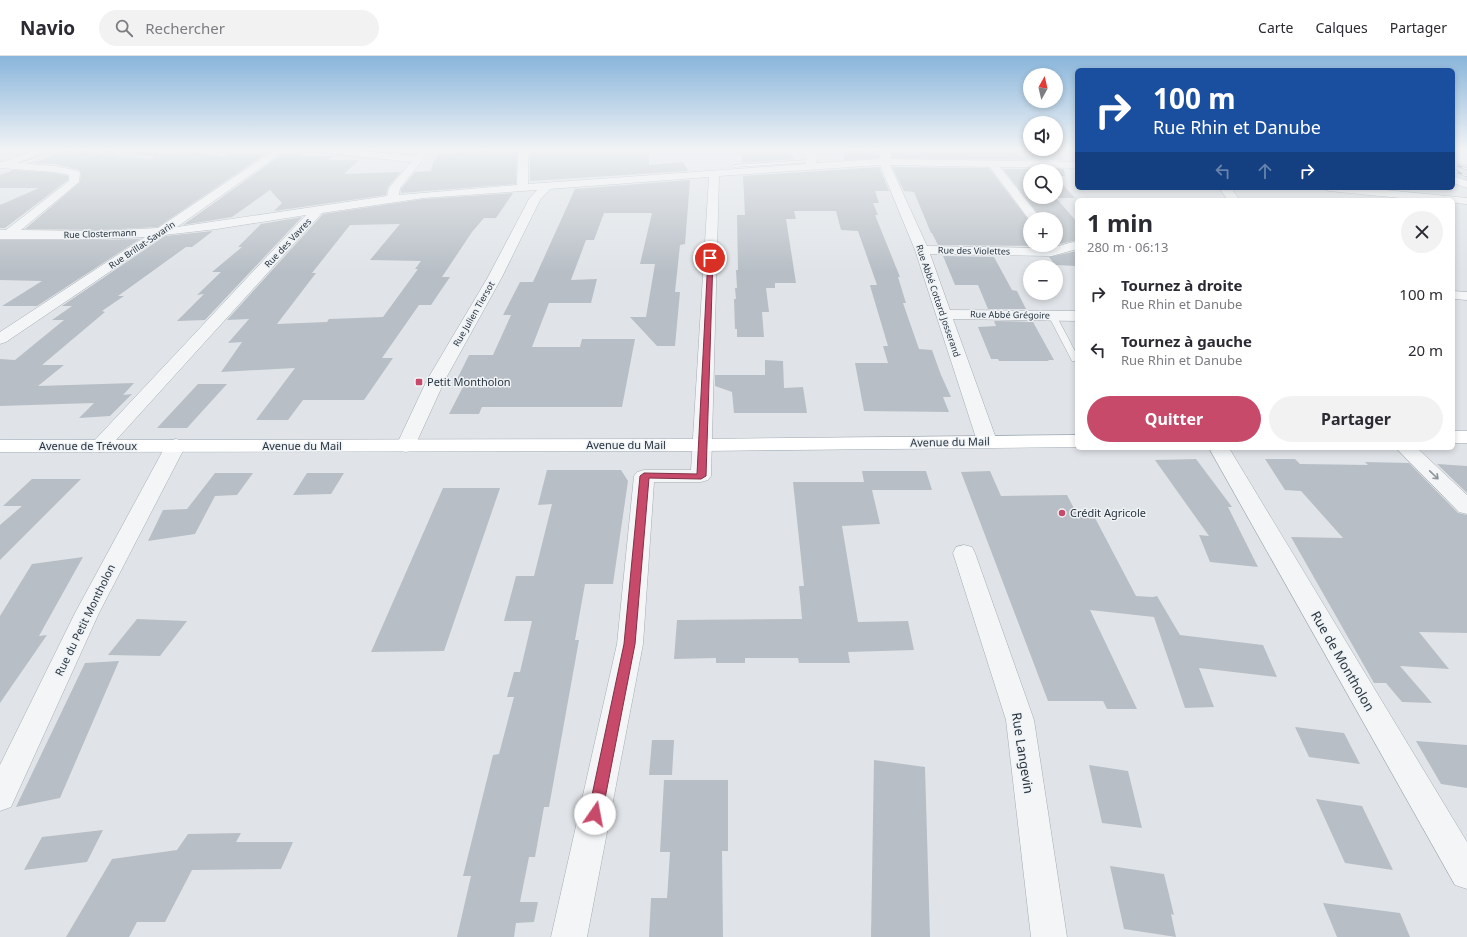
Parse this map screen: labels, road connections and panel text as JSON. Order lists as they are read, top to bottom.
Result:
{
  "streets": {
    "main road": ["Avenue du Mail", "Avenue de Trévoux"],
    "street": [
      "Rue Clostermann",
      "Rue des Vavres",
      "Rue Brillat-Savarin",
      "Rue des Violettes",
      "Rue Abbé Cottard Josserand",
      "Rue Julien Tiersot",
      "Rue Abbé Grégoire",
      "Rue du Petit Montholon",
      "Rue de Montholon",
      "Rue Langevin"
    ]
  },
  "crossings": [
    ["Rue Clostermann", "Rue des Vavres"],
    ["Rue Clostermann", "Rue Brillat-Savarin"],
    ["Rue des Vavres", "Avenue de Trévoux"],
    ["Rue des Violettes", "Rue Abbé Cottard Josserand"],
    ["Rue Abbé Cottard Josserand", "Rue Abbé Grégoire"],
    ["Rue Abbé Cottard Josserand", "Avenue du Mail"],
    ["Rue Julien Tiersot", "Avenue du Mail"],
    ["Avenue du Mail", "Avenue de Trévoux"],
    ["Avenue du Mail", "Rue du Petit Montholon"],
    ["Avenue de Trévoux", "Rue du Petit Montholon"]
  ],
  "places": {
    "transit": ["Petit Montholon"],
    "other": ["Crédit Agricole"]
  },
  "north": "top",
  "page": {
    "header": "Navio",
    "search": "Rechercher",
    "nav": ["Carte", "Calques", "Partager"],
    "map_buttons": ["+", "−"],
    "turn": ["100 m", "Rue Rhin et Danube"],
    "heading": ["1 min", "280 m · 06:13"],
    "list": [
      {
        "name": "Tournez à droite",
        "note": "Rue Rhin et Danube",
        "value": "100 m"
      },
      {
        "name": "Tournez à gauche",
        "note": "Rue Rhin et Danube",
        "value": "20 m"
      }
    ],
    "buttons": ["Quitter", "Partager"]
  }
}
